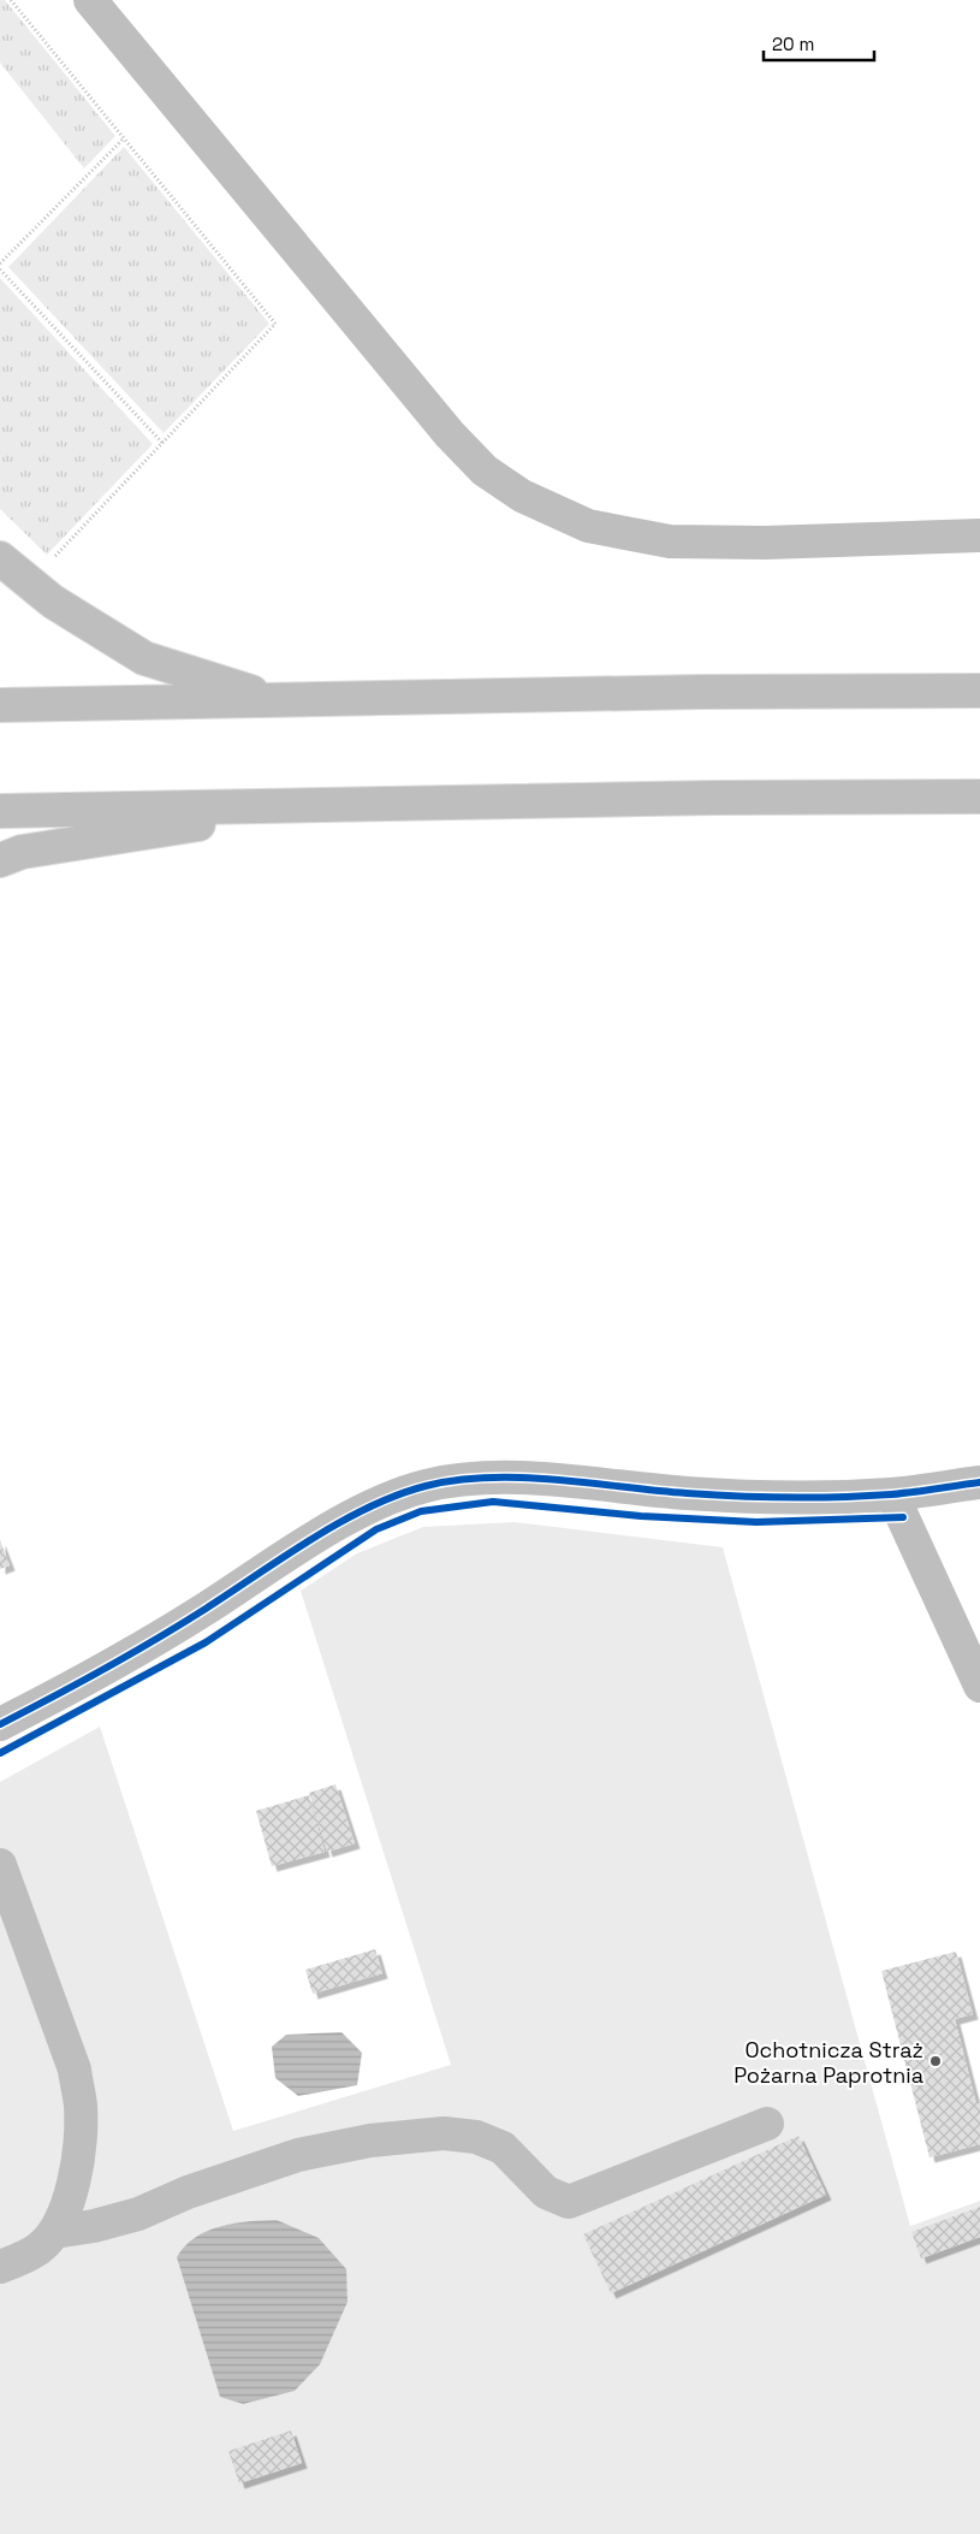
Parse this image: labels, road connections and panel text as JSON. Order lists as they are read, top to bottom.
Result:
{
  "places": ["Ochotnicza Straż Pożarna Paprotnia"],
  "scale_bar": "20 m"
}
